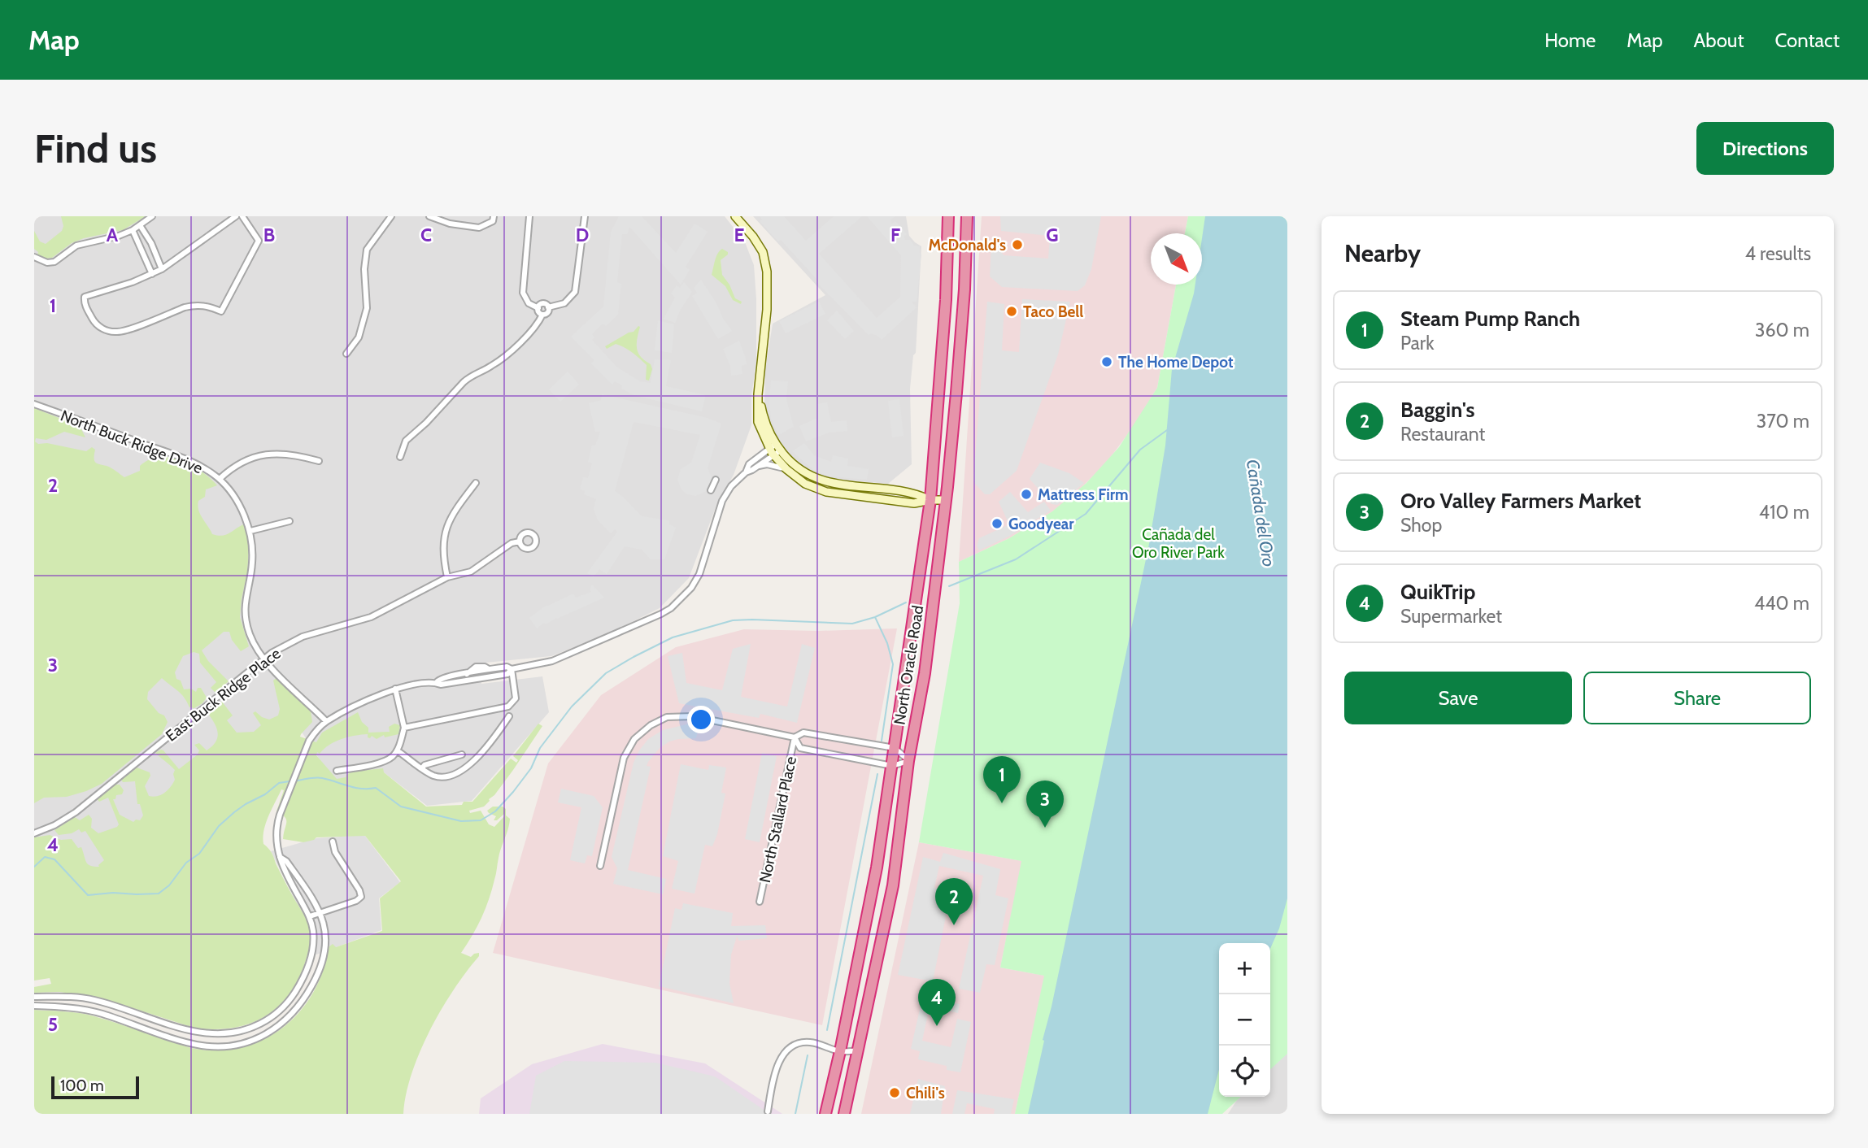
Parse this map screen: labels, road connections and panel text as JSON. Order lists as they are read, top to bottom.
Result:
{
  "streets": {
    "highway": ["North Oracle Road"],
    "street": ["North Buck Ridge Drive", "East Buck Ridge Place", "North Stallard Place"]
  },
  "crossings": [
    ["North Buck Ridge Drive", "East Buck Ridge Place"]
  ],
  "water": ["Cañada del Oro"],
  "parks": ["Cañada del Oro River Park"],
  "places": [
    "McDonald's",
    "Taco Bell",
    "The Home Depot",
    "Mattress Firm",
    "Goodyear",
    "Chili's"
  ],
  "scale_bar": "100 m",
  "north": "bottom right",
  "page": {
    "header": "Map",
    "nav": [
      "Home",
      "Map",
      "About",
      "Contact"
    ],
    "buttons": [
      "Directions",
      ["Save", "Share"]
    ],
    "title": "Find us",
    "heading": ["Nearby", "4 results"],
    "list": [
      {
        "mark": "1",
        "name": "Steam Pump Ranch",
        "note": "Park",
        "value": "360 m"
      },
      {
        "mark": "2",
        "name": "Baggin's",
        "note": "Restaurant",
        "value": "370 m"
      },
      {
        "mark": "3",
        "name": "Oro Valley Farmers Market",
        "note": "Shop",
        "value": "410 m"
      },
      {
        "mark": "4",
        "name": "QuikTrip",
        "note": "Supermarket",
        "value": "440 m"
      }
    ],
    "pins": [
      "1",
      "3",
      "2",
      "4"
    ],
    "map_buttons": ["+", "−"],
    "scale": "100 m"
  },
  "grid": {
    "columns": [
      "A",
      "B",
      "C",
      "D",
      "E",
      "F",
      "G"
    ],
    "rows": [
      "1",
      "2",
      "3",
      "4",
      "5"
    ]
  }
}
